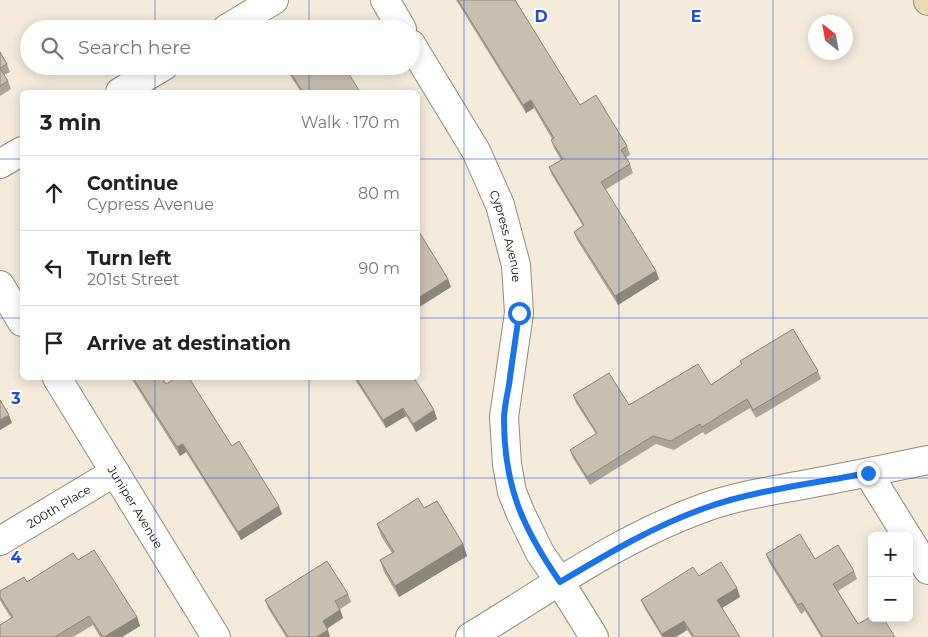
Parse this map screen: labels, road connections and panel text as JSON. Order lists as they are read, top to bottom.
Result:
{
  "streets": {
    "street": ["Cypress Avenue", "200th Place", "Juniper Avenue"]
  },
  "crossings": [
    ["200th Place", "Juniper Avenue"]
  ],
  "north": "top left",
  "page": {
    "search": "Search here",
    "heading": ["3 min", "Walk · 170 m"],
    "list": [
      ["Continue", "Cypress Avenue", "80 m"],
      ["Turn left", "201st Street", "90 m"],
      "Arrive at destination"
    ],
    "map_buttons": ["+", "−"]
  },
  "grid": {
    "columns": ["D", "E"],
    "rows": ["3", "4"]
  }
}
